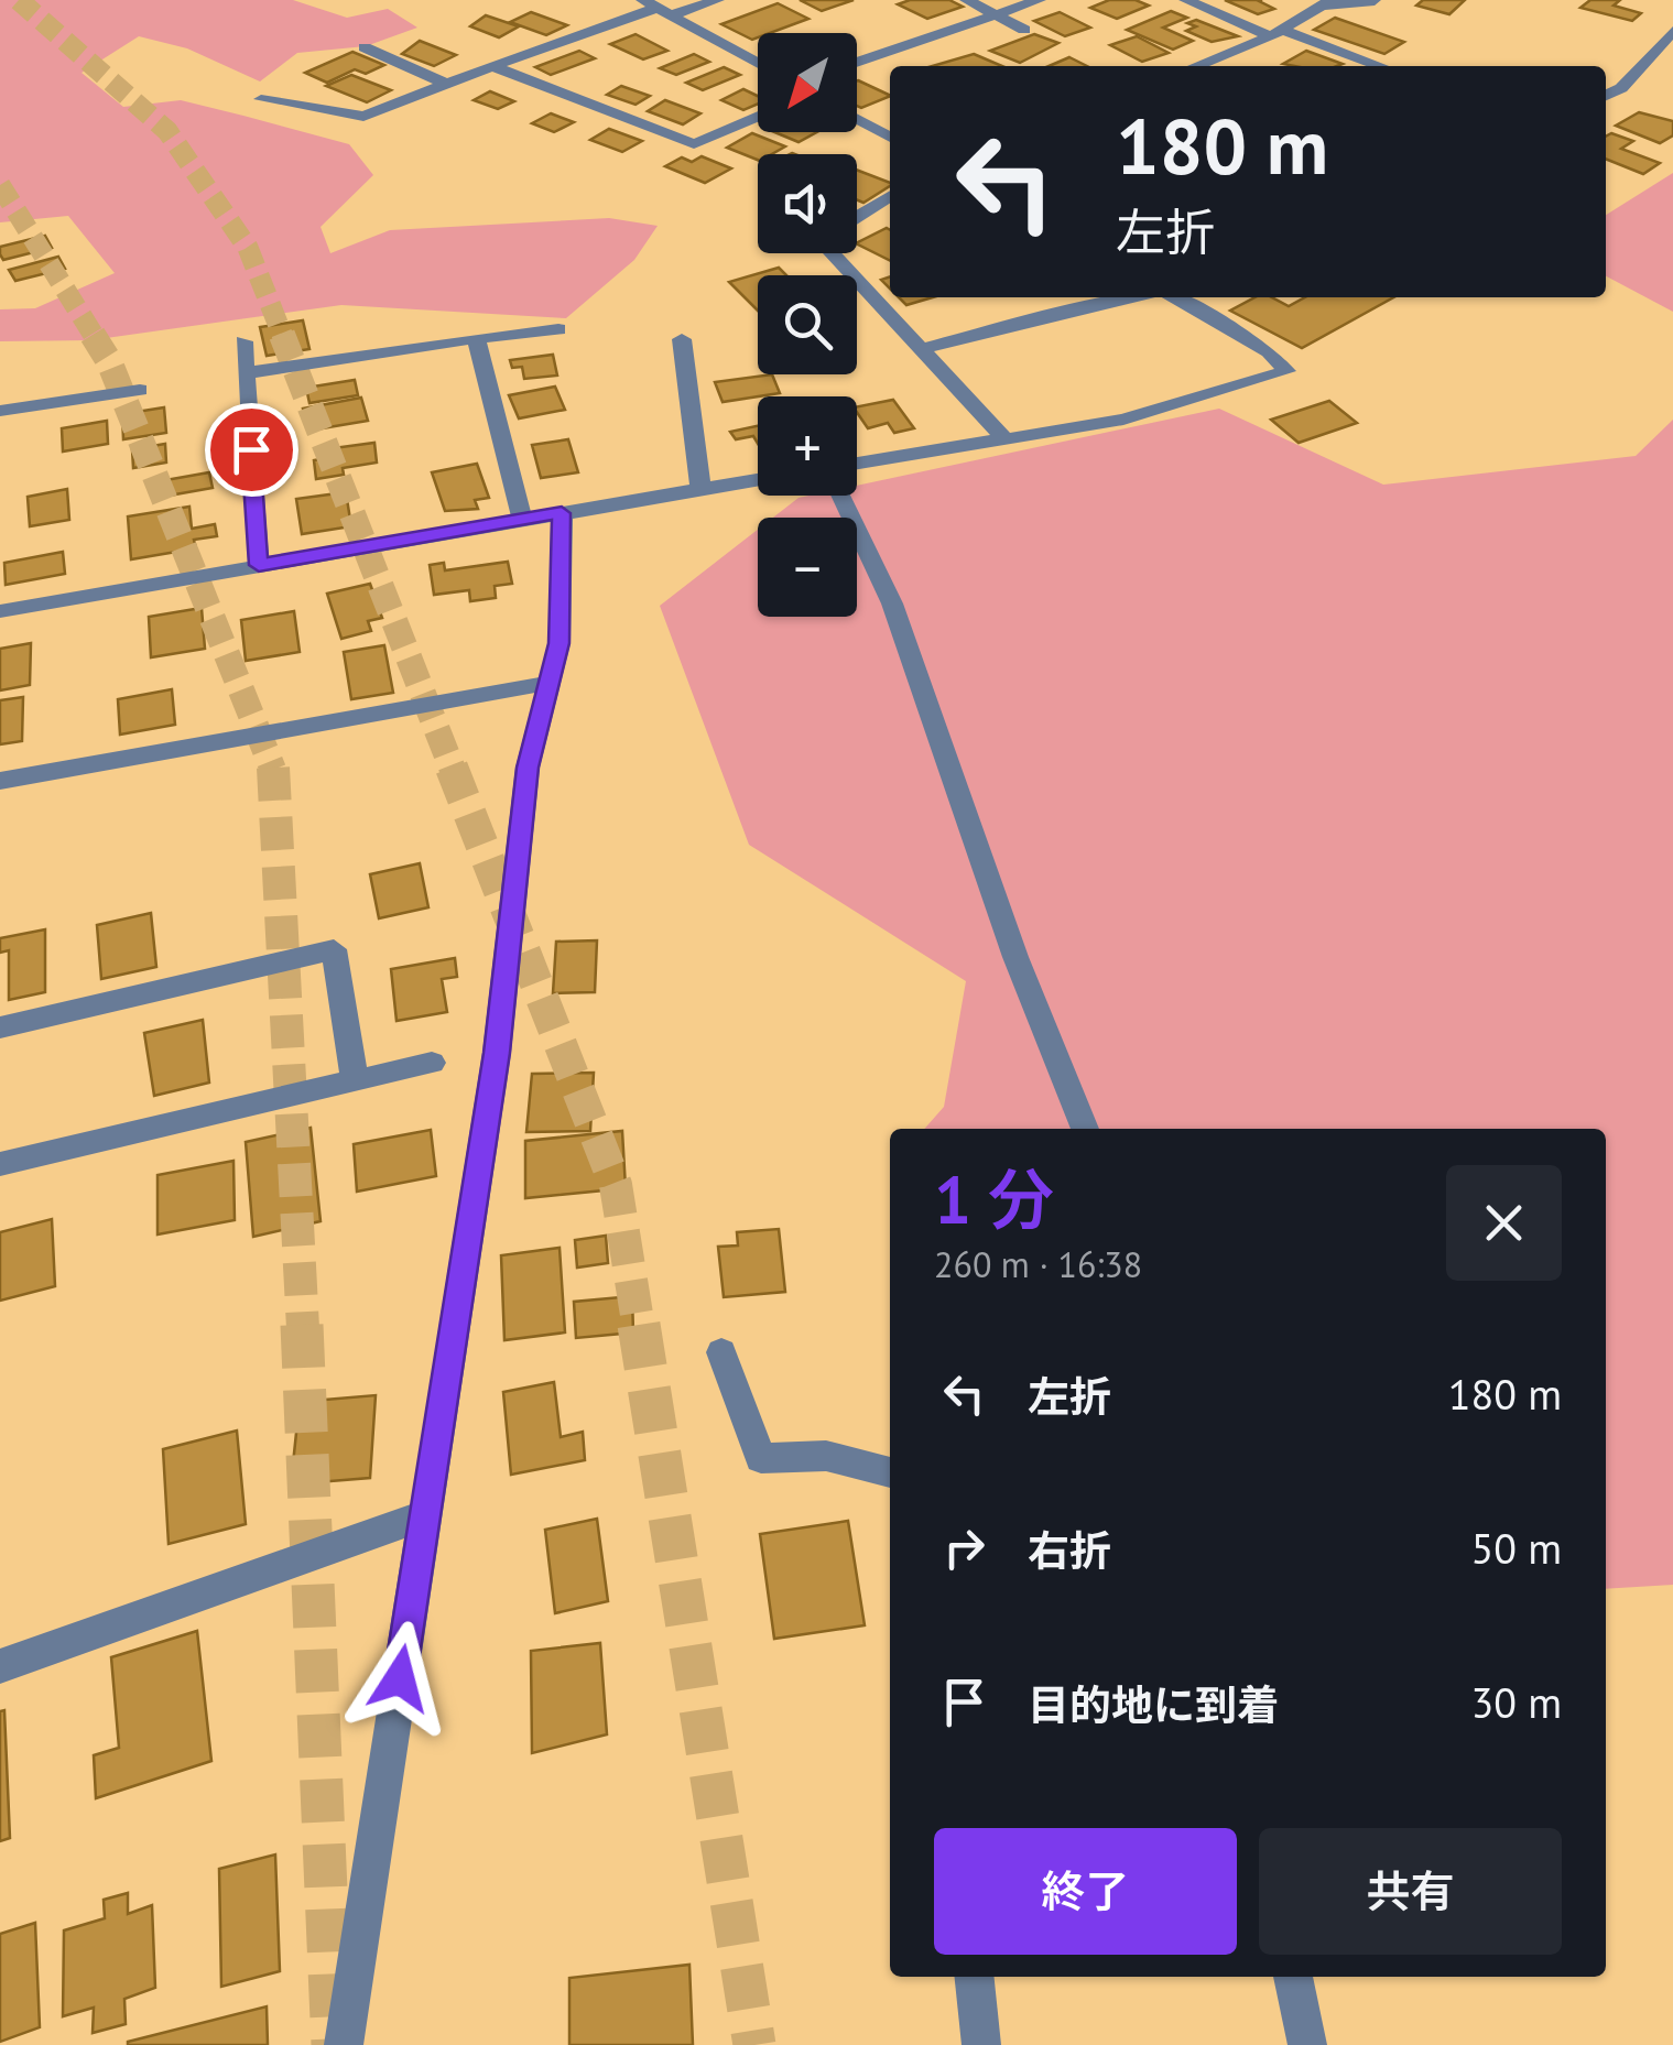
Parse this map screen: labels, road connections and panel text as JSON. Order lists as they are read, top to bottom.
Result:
{
  "north": "bottom left",
  "page": {
    "map_buttons": ["+", "−"],
    "turn": ["180 m", "左折"],
    "heading": ["1 分", "260 m · 16:38"],
    "list": [
      {
        "name": "左折",
        "value": "180 m"
      },
      {
        "name": "右折",
        "value": "50 m"
      },
      {
        "name": "目的地に到着",
        "value": "30 m"
      }
    ],
    "buttons": ["終了", "共有"]
  }
}
